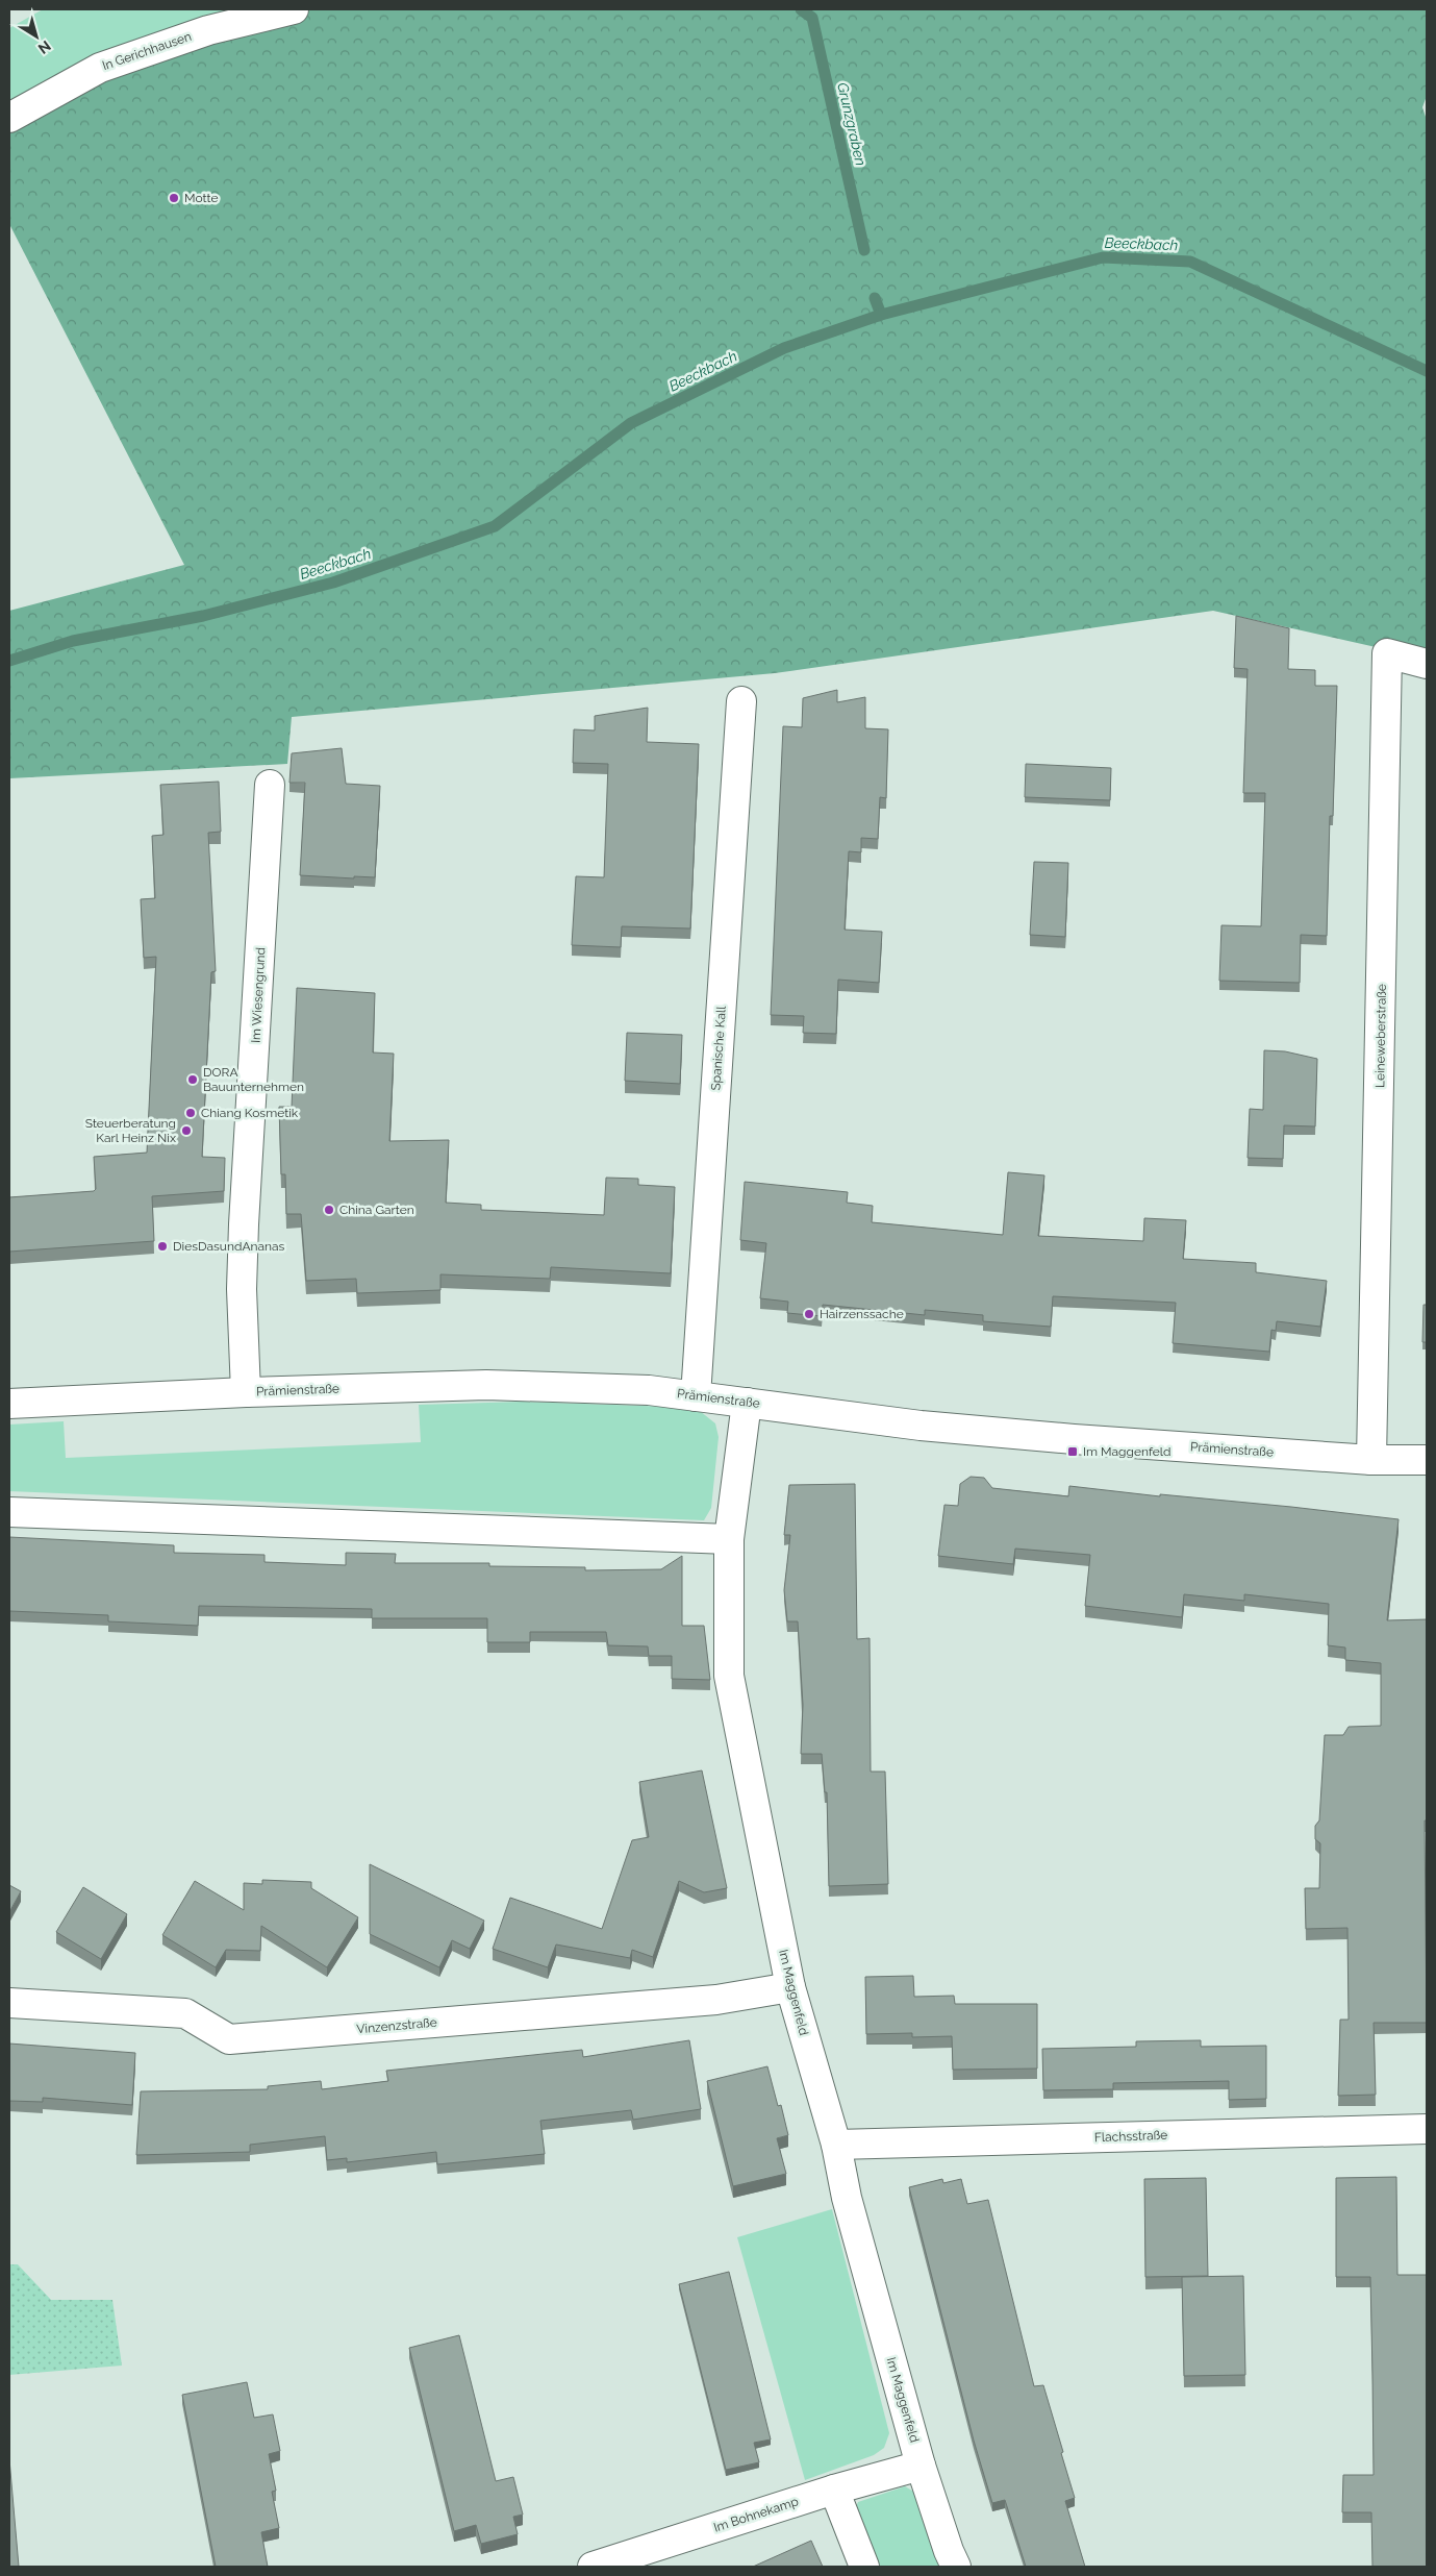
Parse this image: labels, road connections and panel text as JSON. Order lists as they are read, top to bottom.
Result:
{
  "streets": {
    "street": [
      "In Gerichhausen",
      "Im Wiesengrund",
      "Leineweberstraße",
      "Spanische Kall",
      "Prämienstraße",
      "Im Maggenfeld",
      "Vinzenzstraße",
      "Flachsstraße",
      "Im Bohnekamp"
    ]
  },
  "crossings": [
    ["Im Wiesengrund", "Prämienstraße"],
    ["Leineweberstraße", "Prämienstraße"],
    ["Spanische Kall", "Prämienstraße"],
    ["Prämienstraße", "Im Maggenfeld"],
    ["Im Maggenfeld", "Vinzenzstraße"],
    ["Im Maggenfeld", "Flachsstraße"],
    ["Im Maggenfeld", "Im Bohnekamp"]
  ],
  "water": ["Grunzgraben", "Beeckbach"],
  "places": {
    "other": [
      "Motte",
      "DORA Bauunternehmen",
      "Chiang Kosmetik",
      "Steuerberatung Karl Heinz Nix",
      "China Garten",
      "DiesDasundAnanas",
      "Hairzenssache"
    ],
    "transit": ["Im Maggenfeld"]
  },
  "north": "bottom right"
}
